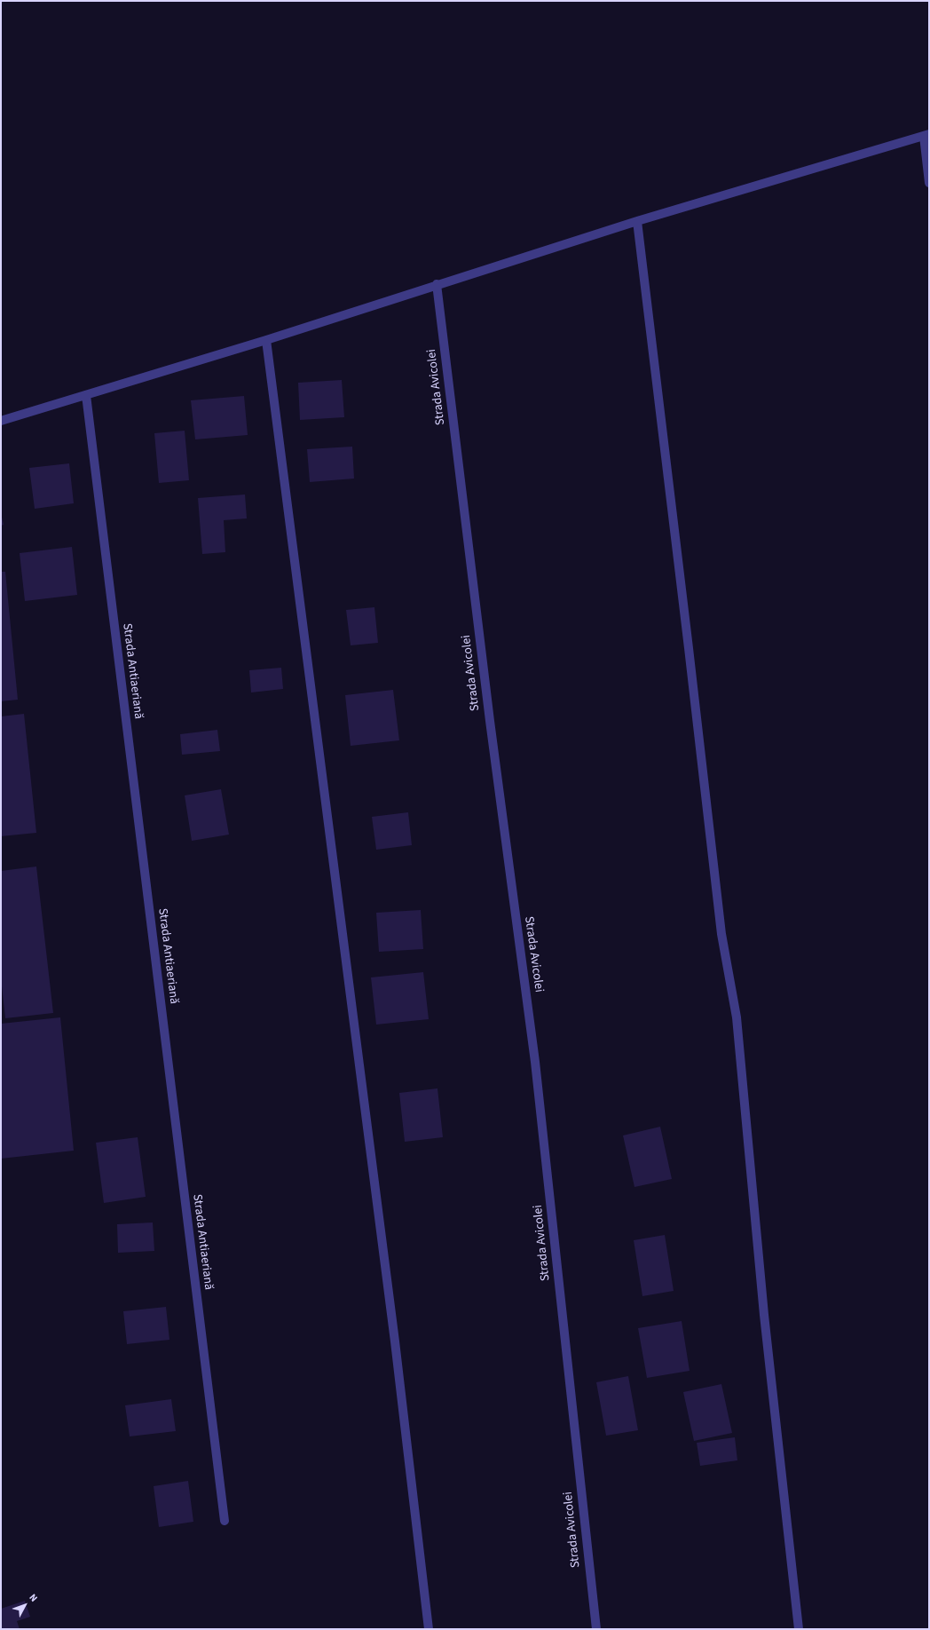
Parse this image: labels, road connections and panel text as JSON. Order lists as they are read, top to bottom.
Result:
{
  "streets": {
    "street": ["Strada Avicolei", "Strada Antiaeriană"]
  },
  "north": "top right"
}
